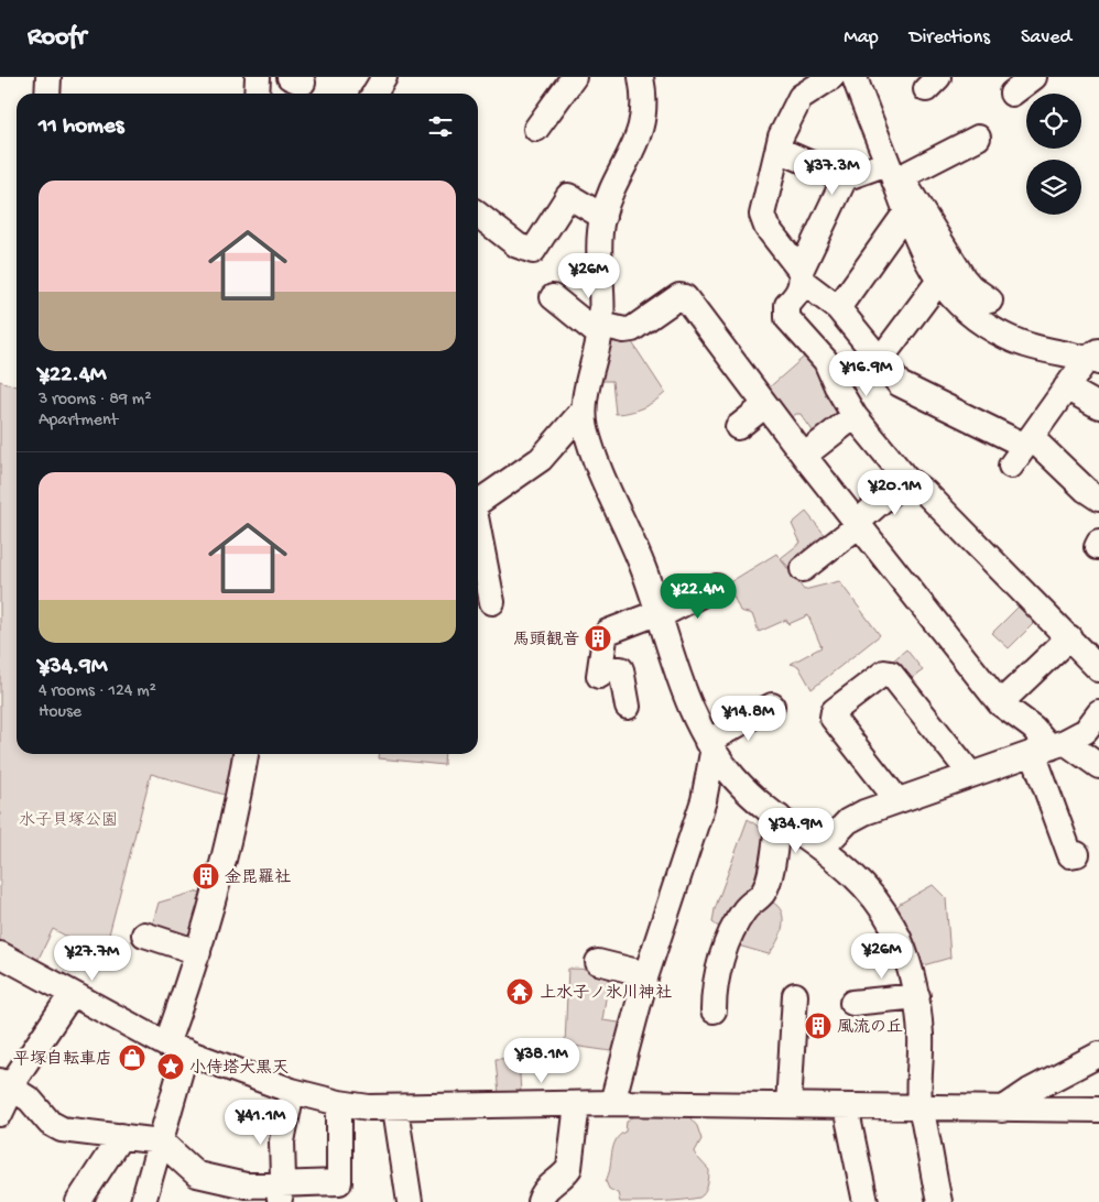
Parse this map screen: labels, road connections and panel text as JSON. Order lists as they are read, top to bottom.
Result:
{
  "parks": ["水子貝塚公園"],
  "places": {
    "building": ["馬頭観音", "金毘羅社", "風流の丘"],
    "temple": ["上水子ノ氷川神社"],
    "shop": ["平塚自転車店"],
    "place": ["小侍塔大黒天"]
  },
  "page": {
    "header": "Roofr",
    "nav": ["Map", "Directions", "Saved"],
    "heading": "11 homes",
    "price": [
      "¥37.3M",
      "¥26M",
      "¥16.9M",
      "¥20.1M",
      "¥22.4M",
      "¥14.8M",
      "¥34.9M",
      "¥26M",
      "¥27.7M",
      "¥38.1M",
      "¥41.1M"
    ],
    "list": [
      {
        "name": "¥22.4M",
        "note": "3 rooms · 89 m² · Apartment"
      },
      {
        "name": "¥34.9M",
        "note": "4 rooms · 124 m² · House"
      }
    ]
  }
}
